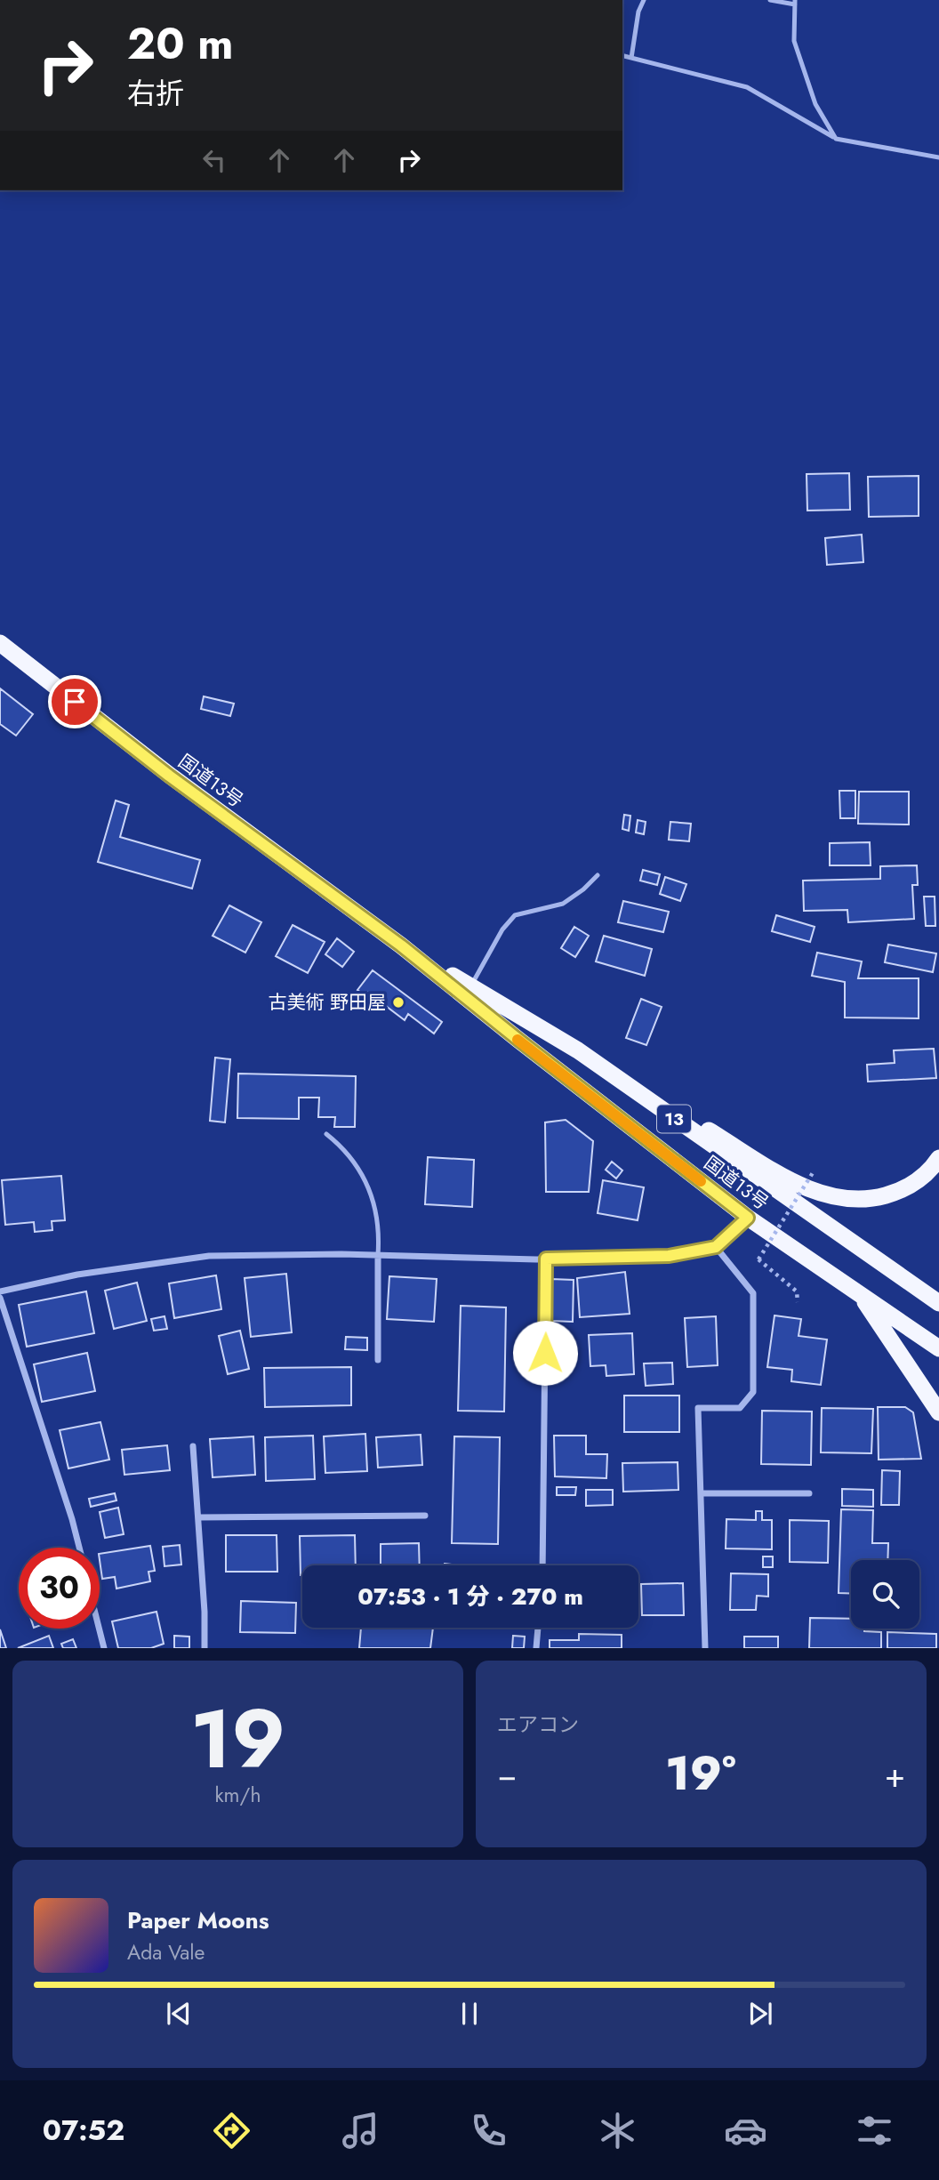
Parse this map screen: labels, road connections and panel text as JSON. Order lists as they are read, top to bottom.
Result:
{
  "streets": {
    "highway": ["国道13号", "13"]
  },
  "places": ["古美術 野田屋"],
  "page": {
    "turn": ["20 m", "右折"],
    "limit": "30",
    "trip": "07:53 · 1 分 · 270 m",
    "tile": [
      ["19", "km/h"],
      "エアコン"
    ],
    "heat": ["−", "19°", "+"],
    "song": ["Paper Moons", "Ada Vale"],
    "tabs": "07:52"
  }
}
